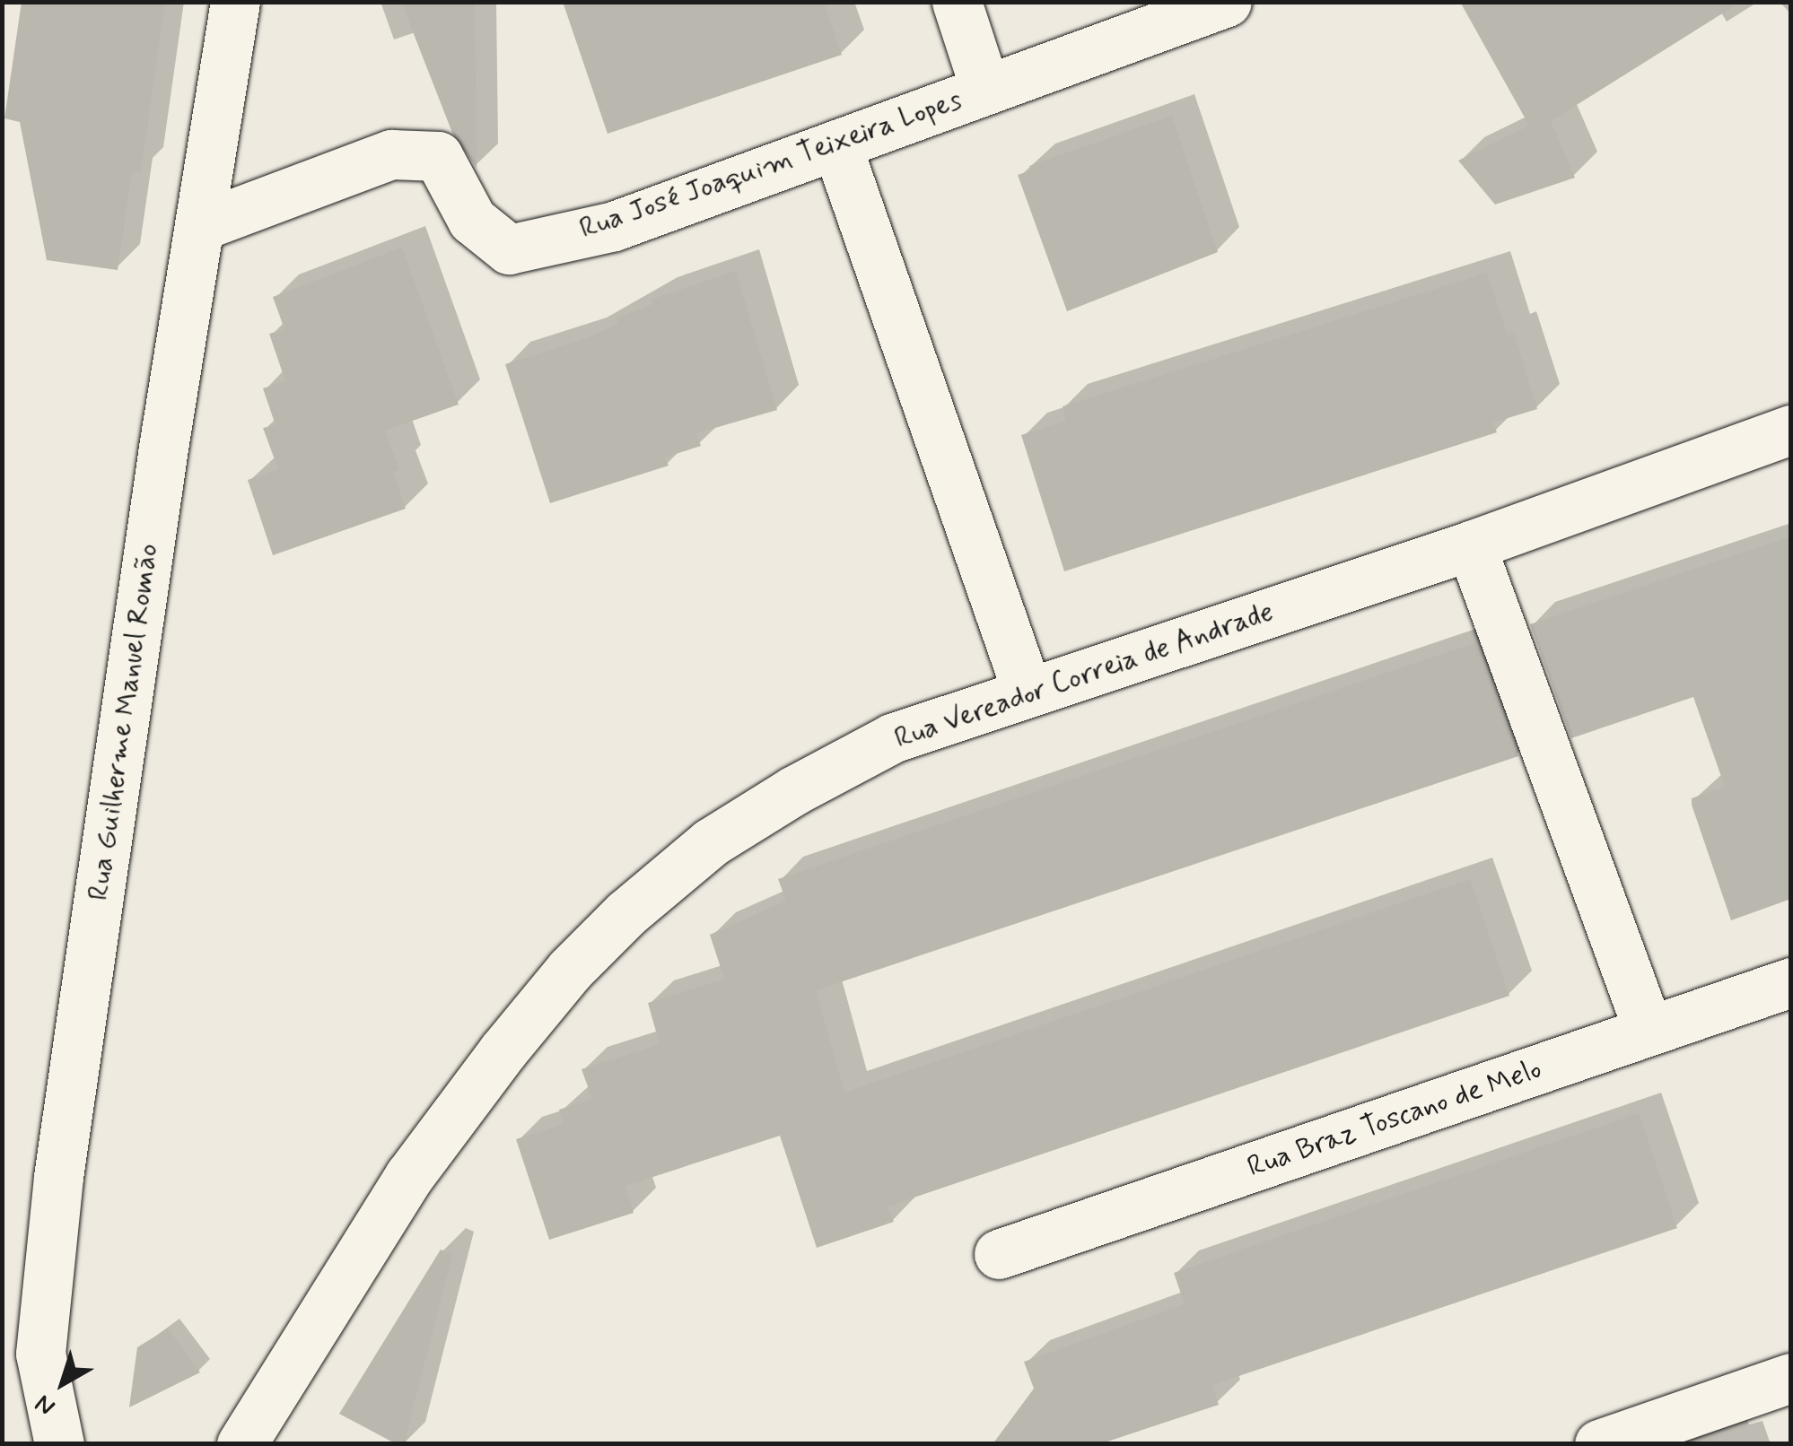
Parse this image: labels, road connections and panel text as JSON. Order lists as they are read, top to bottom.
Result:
{
  "streets": {
    "street": [
      "Rua José Joaquim Teixeira Lopes",
      "Rua Vereador Correia de Andrade",
      "Rua Guilherme Manuel Romão",
      "Rua Braz Toscano de Melo"
    ]
  },
  "crossings": [
    ["Rua José Joaquim Teixeira Lopes", "Rua Guilherme Manuel Romão"]
  ],
  "north": "bottom left"
}
